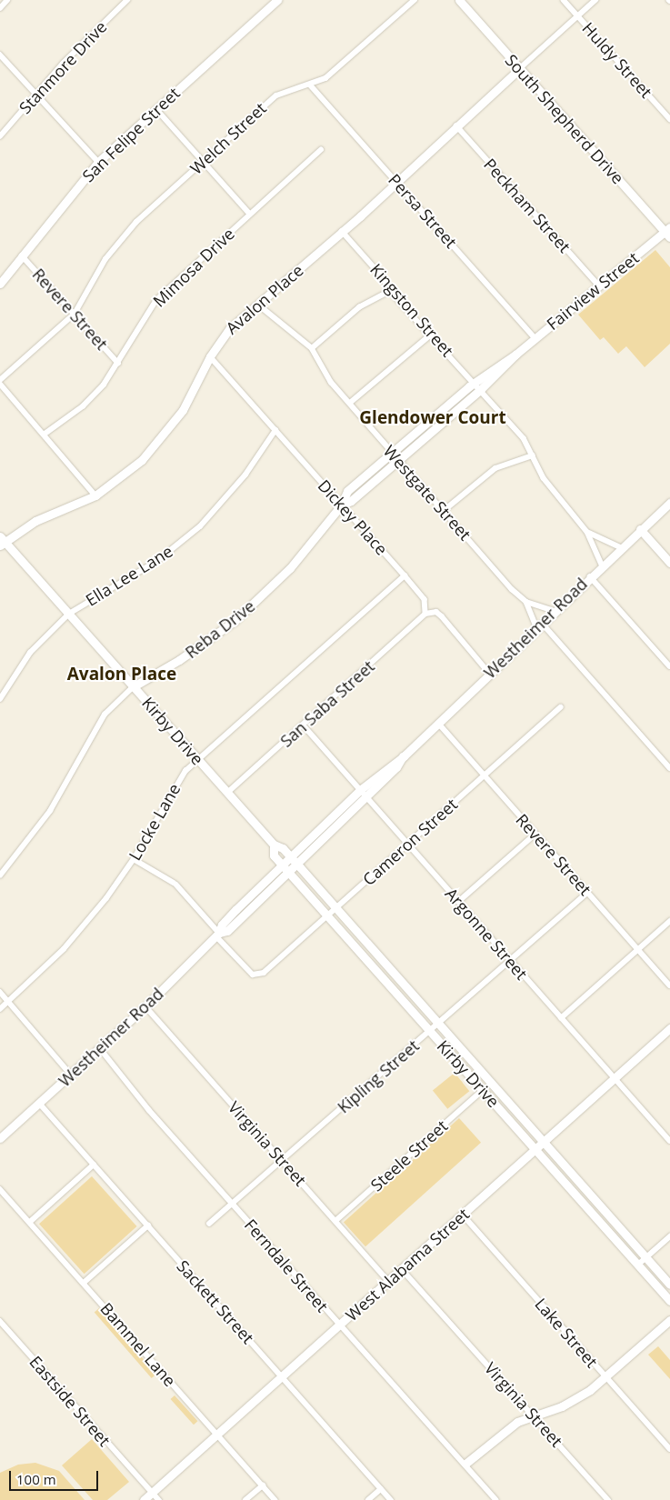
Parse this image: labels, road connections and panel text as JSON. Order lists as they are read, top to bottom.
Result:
{
  "streets": {
    "main road": [
      "South Shepherd Drive",
      "San Felipe Street",
      "Fairview Street",
      "Avalon Place",
      "Westheimer Road",
      "Reba Drive",
      "Kirby Drive",
      "West Alabama Street"
    ],
    "street": [
      "Huldy Street",
      "Stanmore Drive",
      "Welch Street",
      "Peckham Street",
      "Persa Street",
      "Mimosa Drive",
      "Revere Street",
      "Kingston Street",
      "Westgate Street",
      "Dickey Place",
      "Ella Lee Lane",
      "San Saba Street",
      "Locke Lane",
      "Cameron Street",
      "Argonne Street",
      "Kipling Street",
      "Virginia Street",
      "Steele Street",
      "Ferndale Street",
      "Sackett Street",
      "Lake Street",
      "Bammel Lane",
      "Eastside Street"
    ]
  },
  "crossings": [
    ["South Shepherd Drive", "Fairview Street"],
    ["South Shepherd Drive", "Avalon Place"],
    ["San Felipe Street", "Revere Street"],
    ["Welch Street", "Persa Street"],
    ["Welch Street", "Revere Street"],
    ["Peckham Street", "Fairview Street"],
    ["Peckham Street", "Avalon Place"],
    ["Persa Street", "Fairview Street"],
    ["Persa Street", "Avalon Place"],
    ["Mimosa Drive", "Revere Street"],
    ["Fairview Street", "Kingston Street"],
    ["Fairview Street", "Westgate Street"],
    ["Fairview Street", "Reba Drive"],
    ["Avalon Place", "Kingston Street"],
    ["Avalon Place", "Westgate Street"],
    ["Avalon Place", "Dickey Place"],
    ["Avalon Place", "Kirby Drive"],
    ["Revere Street", "Westheimer Road"],
    ["Revere Street", "Cameron Street"],
    ["Revere Street", "Kipling Street"],
    ["Westgate Street", "Westheimer Road"],
    ["Westgate Street", "Reba Drive"],
    ["Dickey Place", "Ella Lee Lane"],
    ["Dickey Place", "Reba Drive"],
    ["Dickey Place", "San Saba Street"],
    ["Dickey Place", "Locke Lane"],
    ["Ella Lee Lane", "Kirby Drive"],
    ["Westheimer Road", "Kirby Drive"],
    ["Westheimer Road", "Cameron Street"],
    ["Westheimer Road", "Argonne Street"],
    ["Westheimer Road", "Virginia Street"],
    ["Westheimer Road", "Ferndale Street"],
    ["Westheimer Road", "Sackett Street"],
    ["Reba Drive", "Kirby Drive"],
    ["San Saba Street", "Kirby Drive"],
    ["San Saba Street", "Argonne Street"],
    ["Kirby Drive", "Locke Lane"],
    ["Kirby Drive", "Cameron Street"],
    ["Kirby Drive", "Kipling Street"],
    ["Kirby Drive", "Steele Street"],
    ["Kirby Drive", "West Alabama Street"],
    ["Cameron Street", "Argonne Street"],
    ["Argonne Street", "Kipling Street"],
    ["Argonne Street", "West Alabama Street"],
    ["Kipling Street", "Virginia Street"],
    ["Kipling Street", "Ferndale Street"],
    ["Virginia Street", "Steele Street"],
    ["Virginia Street", "West Alabama Street"],
    ["West Alabama Street", "Ferndale Street"],
    ["West Alabama Street", "Sackett Street"],
    ["West Alabama Street", "Lake Street"],
    ["West Alabama Street", "Bammel Lane"],
    ["West Alabama Street", "Eastside Street"]
  ],
  "districts": ["Glendower Court", "Avalon Place"],
  "scale_bar": "100 m"
}
